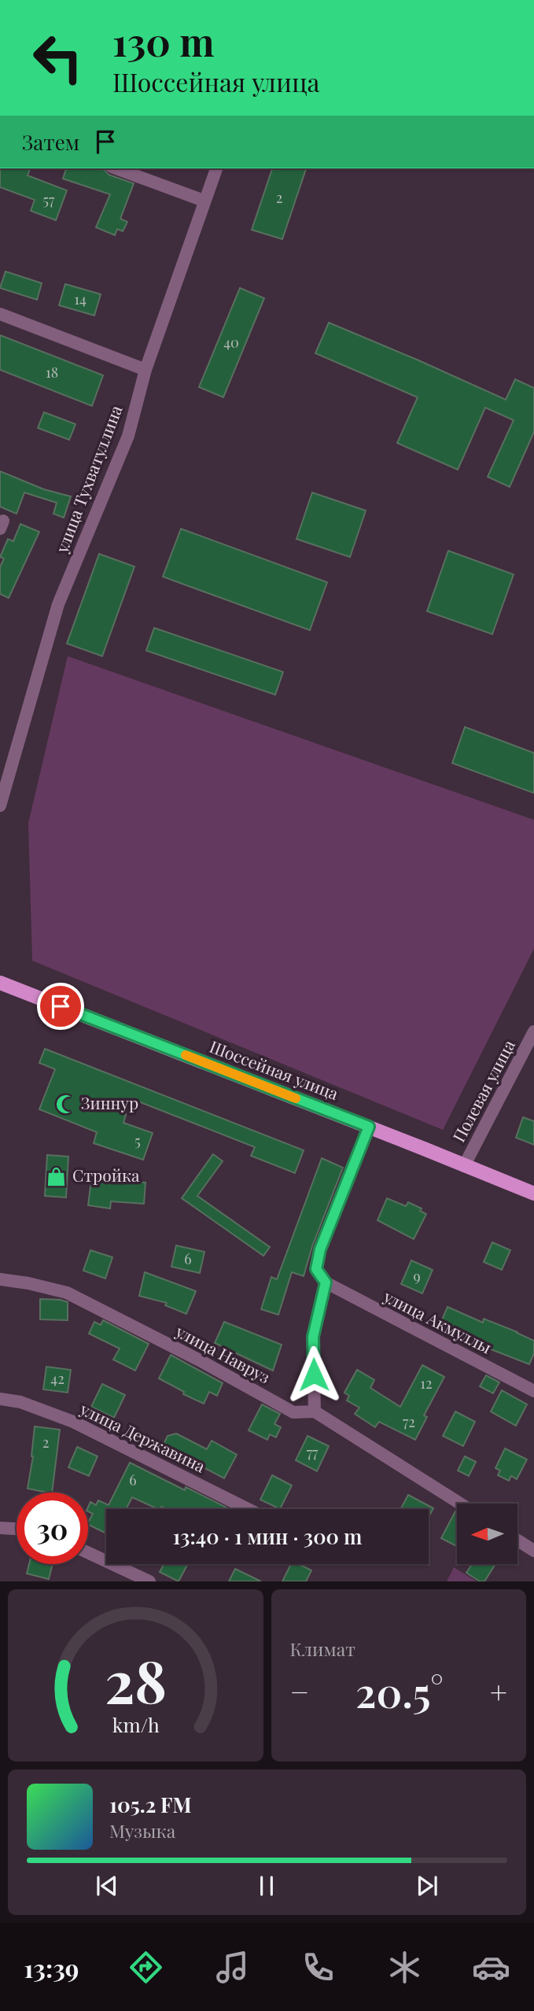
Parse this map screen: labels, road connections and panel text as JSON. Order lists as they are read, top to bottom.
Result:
{
  "streets": {
    "main road": ["Шоссейная улица"],
    "street": [
      "улица Тухватуллина",
      "Полевая улица",
      "улица Акмуллы",
      "улица Навруз",
      "улица Державина"
    ]
  },
  "crossings": [
    ["Шоссейная улица", "Полевая улица"]
  ],
  "places": {
    "mosque": ["Зиннур"],
    "shop": ["Стройка"]
  },
  "house_numbers": [
    "2",
    "57",
    "14",
    "40",
    "18",
    "5",
    "6",
    "9",
    "42",
    "12",
    "72",
    "2",
    "77",
    "6"
  ],
  "north": "left",
  "page": {
    "turn": ["130 m", "Шоссейная улица"],
    "then": "Затем",
    "limit": "30",
    "trip": "13:40 · 1 мин · 300 m",
    "tile": "Климат",
    "heat": ["−", "20.5°", "+"],
    "song": ["105.2 FM", "Музыка"],
    "tabs": "13:39",
    "gauge": ["28", "km/h"]
  }
}
